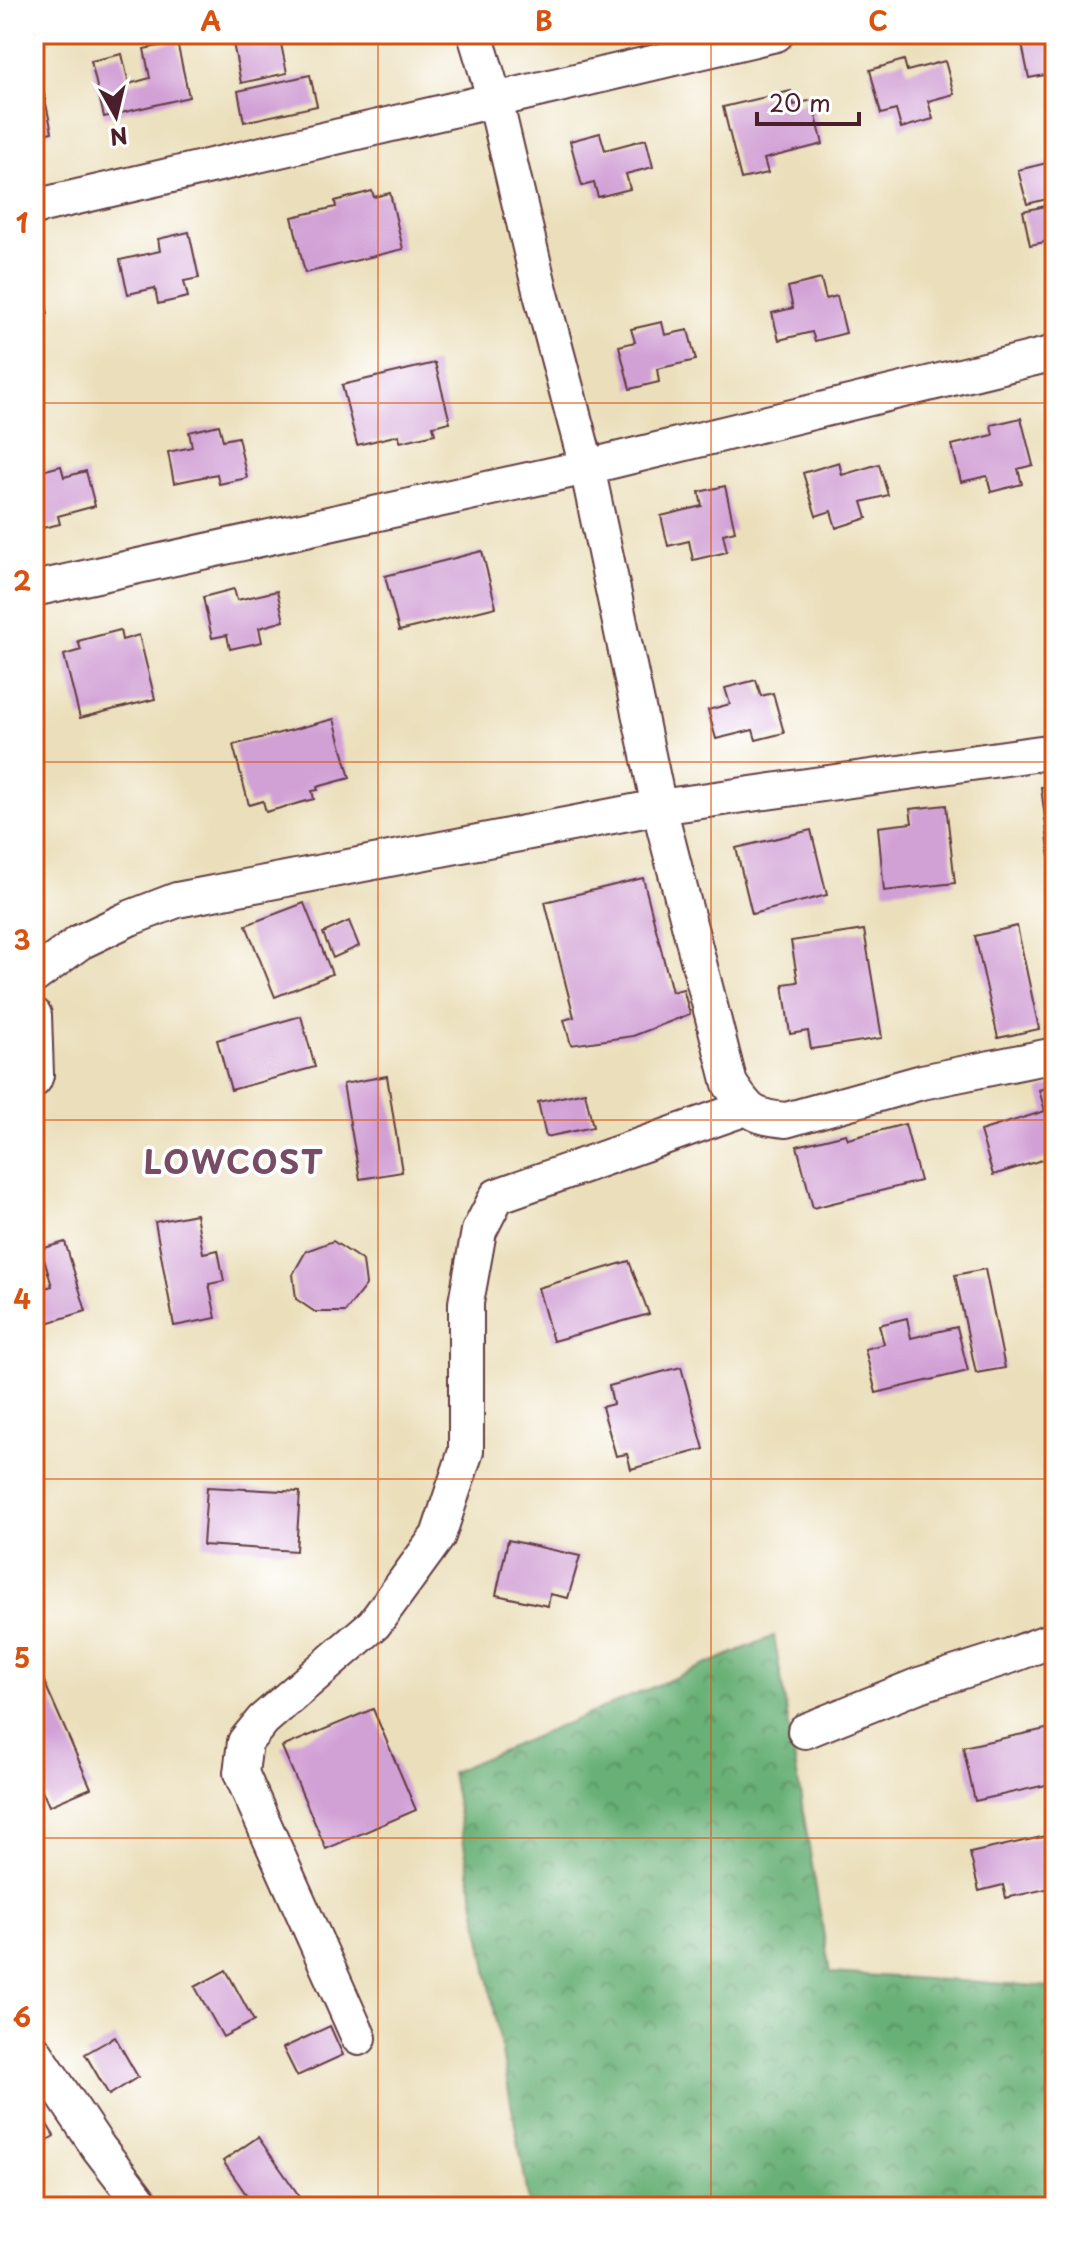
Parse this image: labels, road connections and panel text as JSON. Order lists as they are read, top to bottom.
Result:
{
  "districts": ["LOWCOST"],
  "scale_bar": "20 m",
  "north": "bottom",
  "grid": {
    "columns": ["A", "B", "C"],
    "rows": [
      "1",
      "2",
      "3",
      "4",
      "5",
      "6"
    ]
  }
}
